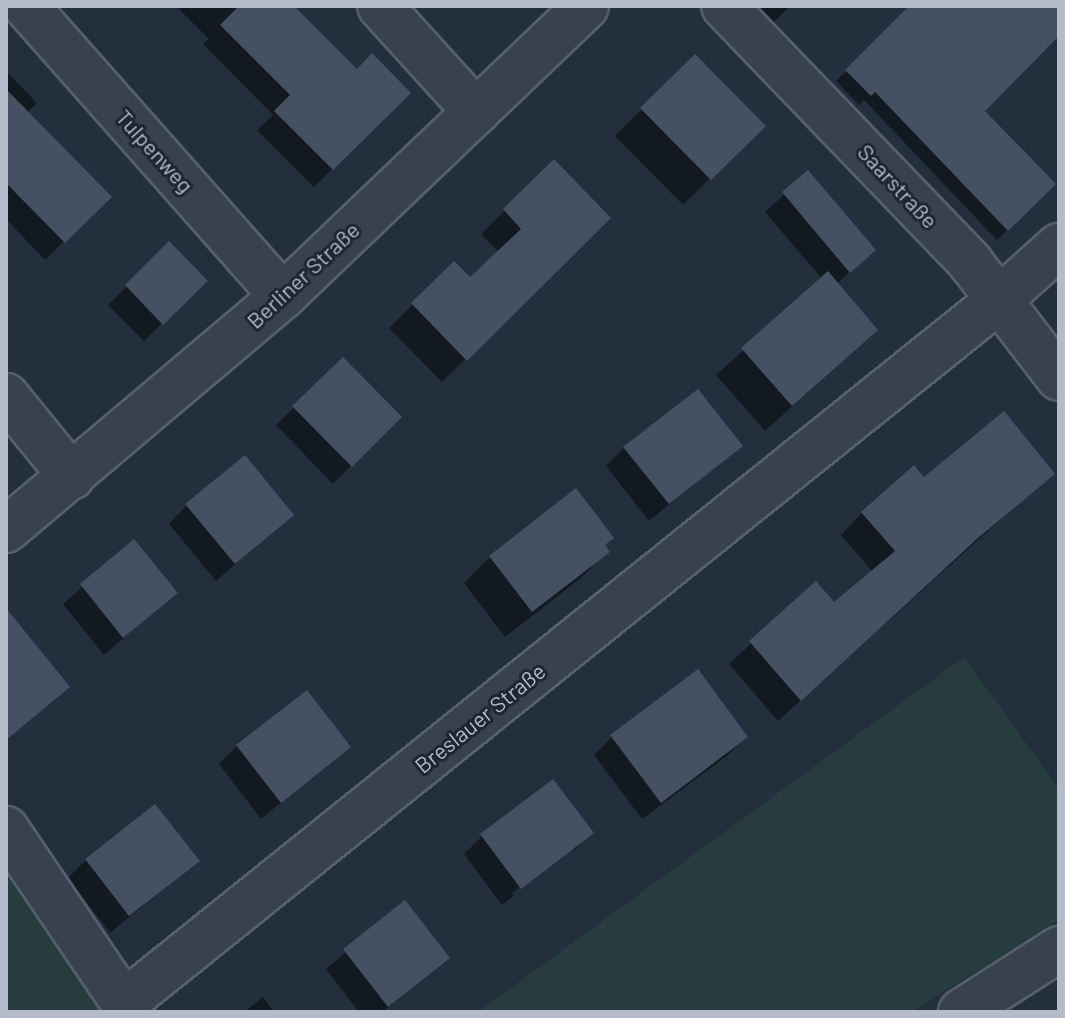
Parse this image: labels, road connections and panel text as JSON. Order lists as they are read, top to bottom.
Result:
{
  "streets": {
    "street": [
      "Tulpenweg",
      "Saarstraße",
      "Berliner Straße",
      "Breslauer Straße"
    ]
  },
  "crossings": [
    ["Tulpenweg", "Berliner Straße"],
    ["Saarstraße", "Breslauer Straße"]
  ]
}
